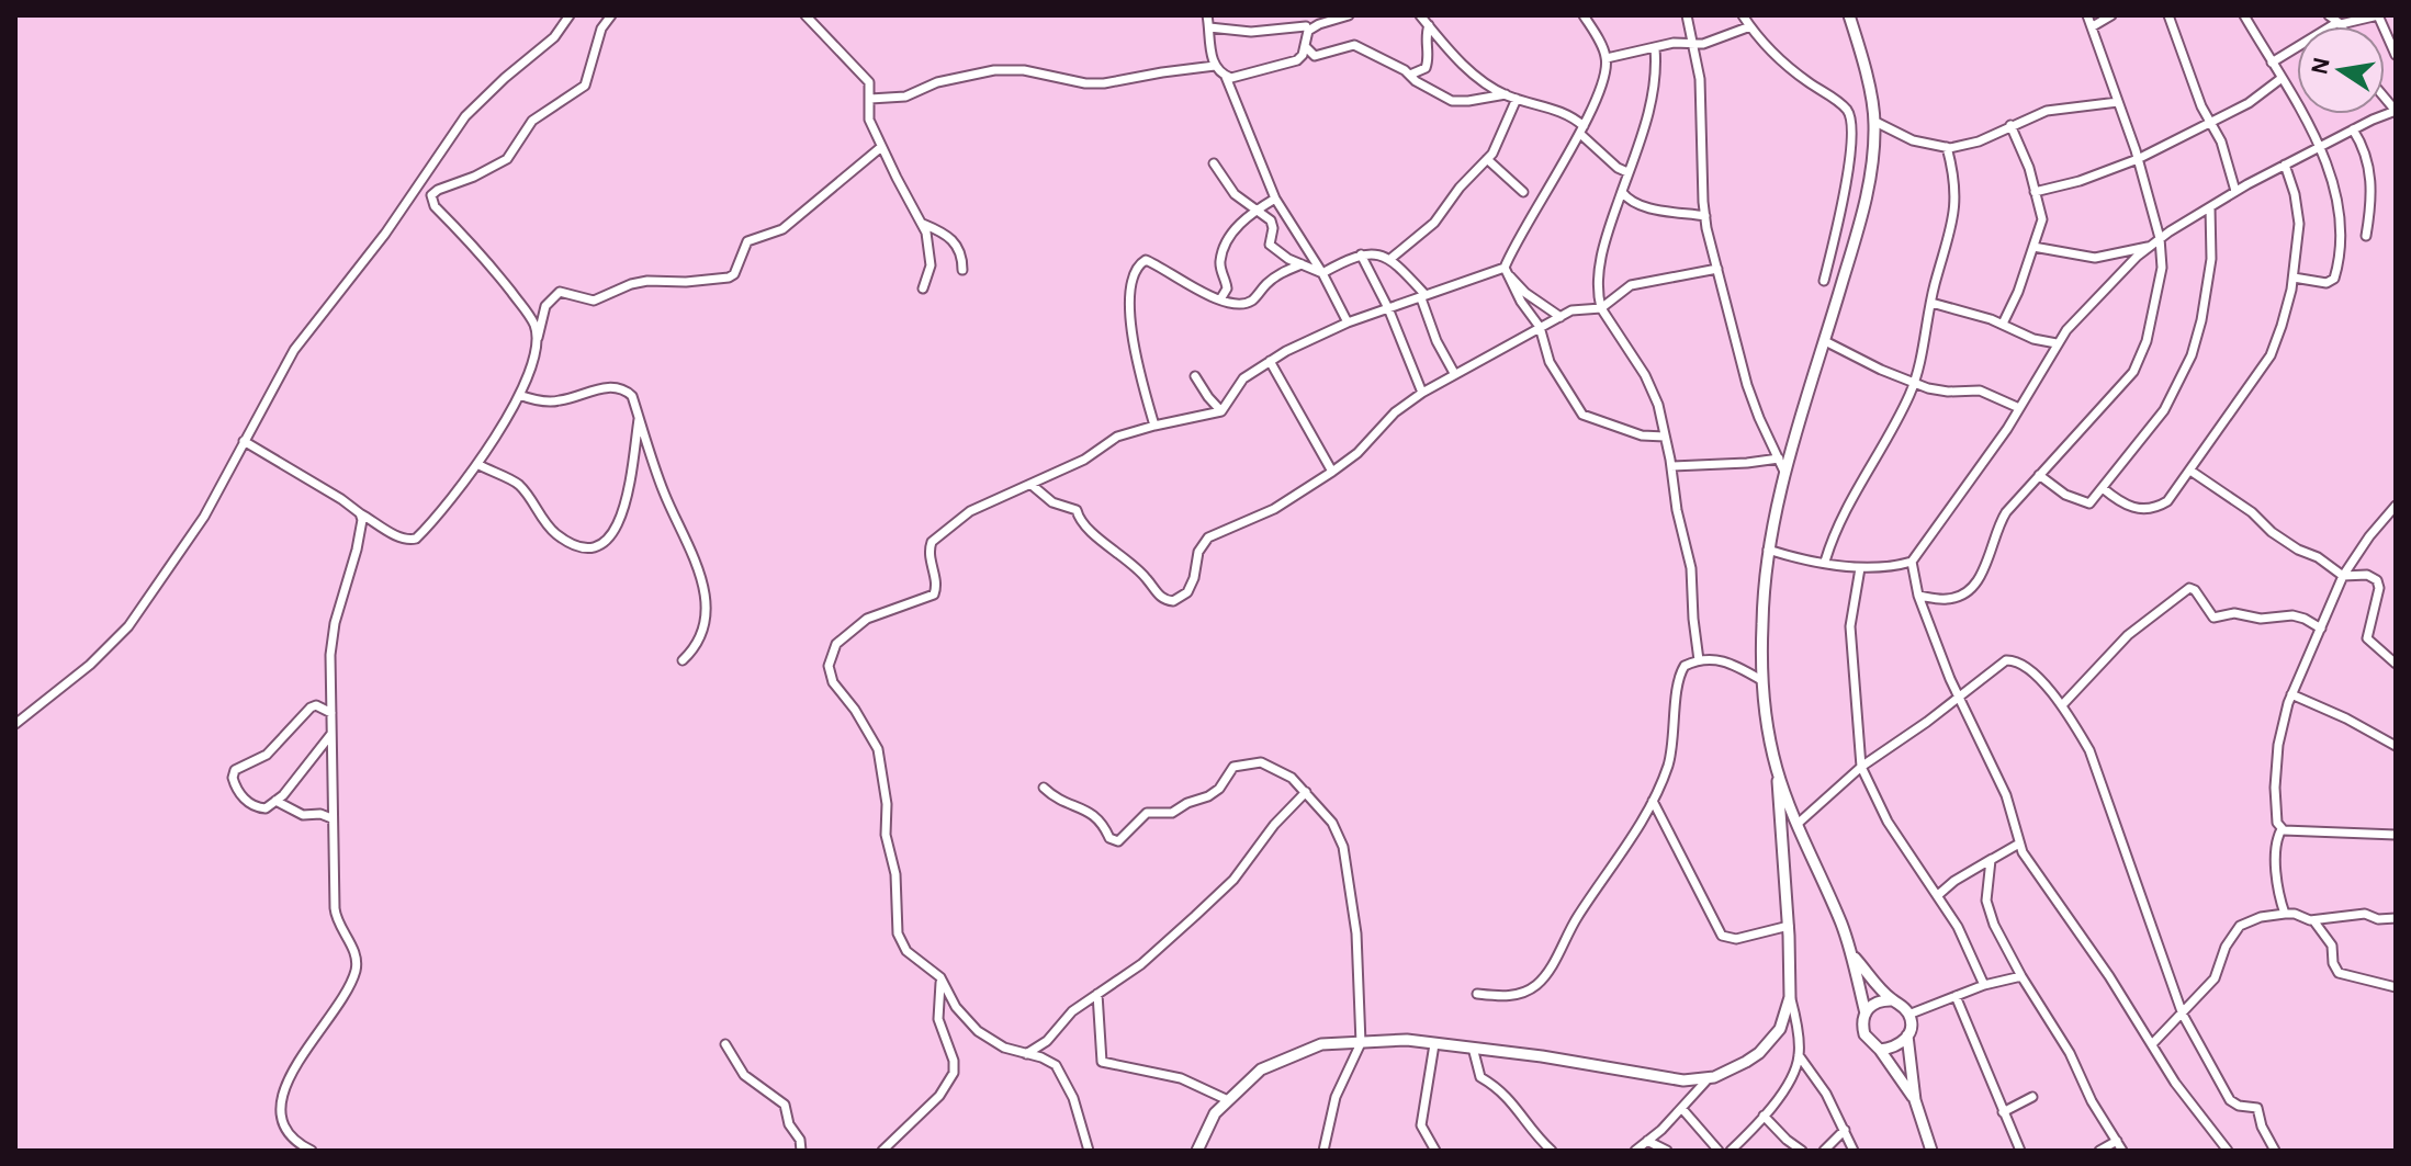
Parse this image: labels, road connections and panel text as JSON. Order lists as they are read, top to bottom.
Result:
{
  "north": "left"
}
